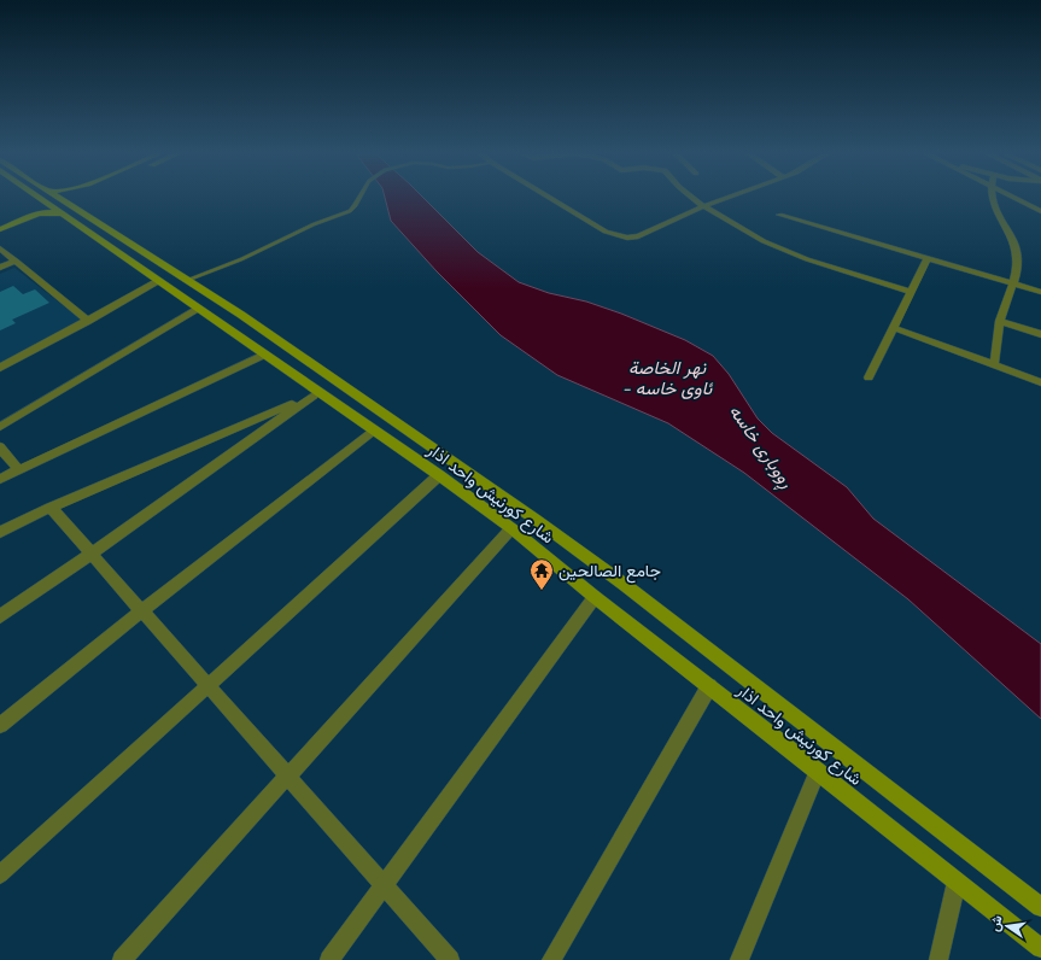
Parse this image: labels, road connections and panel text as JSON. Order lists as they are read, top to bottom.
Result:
{
  "streets": {
    "main road": ["شارع كورنيش واحد اذار"]
  },
  "water": ["نهر الخاصة - ئاوی خاسە", "ڕووباری خاسە"],
  "places": {
    "temple": ["جامع الصالحين"]
  },
  "north": "left"
}
